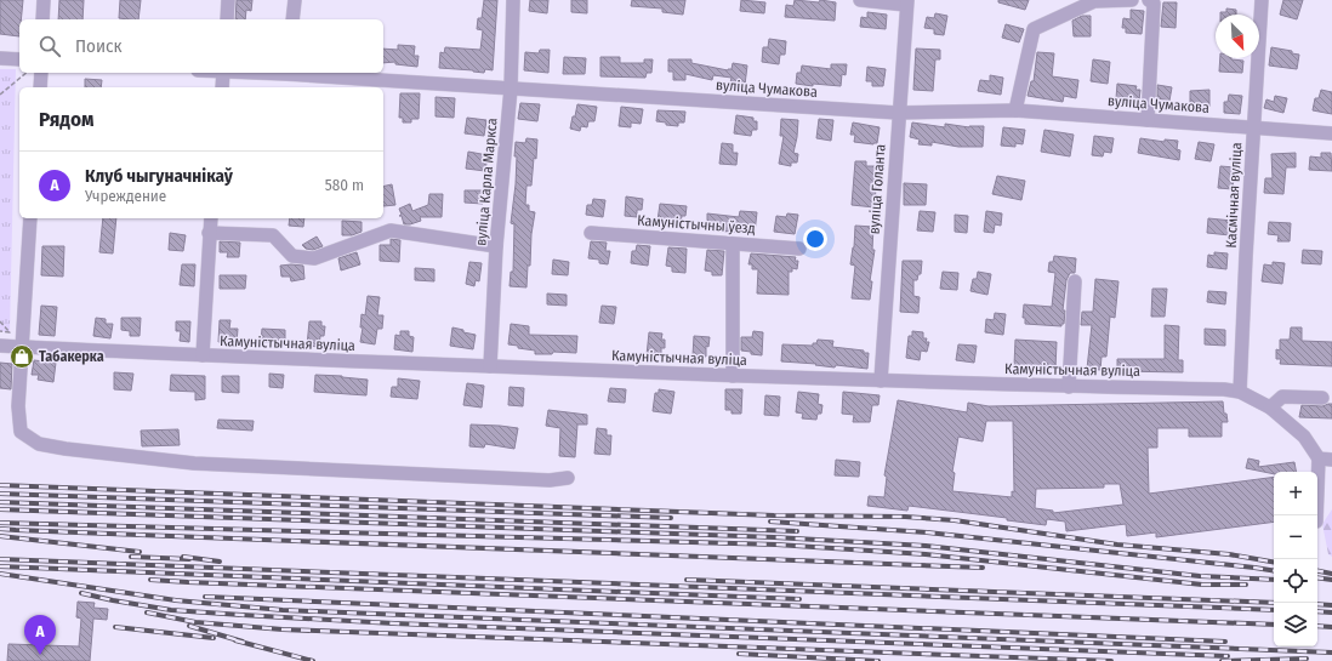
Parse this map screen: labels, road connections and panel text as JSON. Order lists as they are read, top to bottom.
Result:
{
  "streets": {
    "street": [
      "вуліца Чумакова",
      "вуліца Карла Маркса",
      "вуліца Голанта",
      "Касмічная вуліца",
      "Камуністычны ўезд",
      "Камуністычная вуліца"
    ]
  },
  "crossings": [
    ["вуліца Чумакова", "вуліца Карла Маркса"],
    ["вуліца Чумакова", "вуліца Голанта"],
    ["вуліца Чумакова", "Касмічная вуліца"],
    ["вуліца Карла Маркса", "Камуністычная вуліца"],
    ["вуліца Голанта", "Камуністычная вуліца"],
    ["Касмічная вуліца", "Камуністычная вуліца"]
  ],
  "places": {
    "shop": ["Табакерка"]
  },
  "north": "bottom right",
  "page": {
    "search": "Поиск",
    "heading": "Рядом",
    "list": [
      {
        "mark": "A",
        "name": "Клуб чыгуначнікаў",
        "note": "Учреждение",
        "value": "580 m"
      }
    ],
    "map_buttons": ["+", "−"],
    "pins": "A"
  }
}
